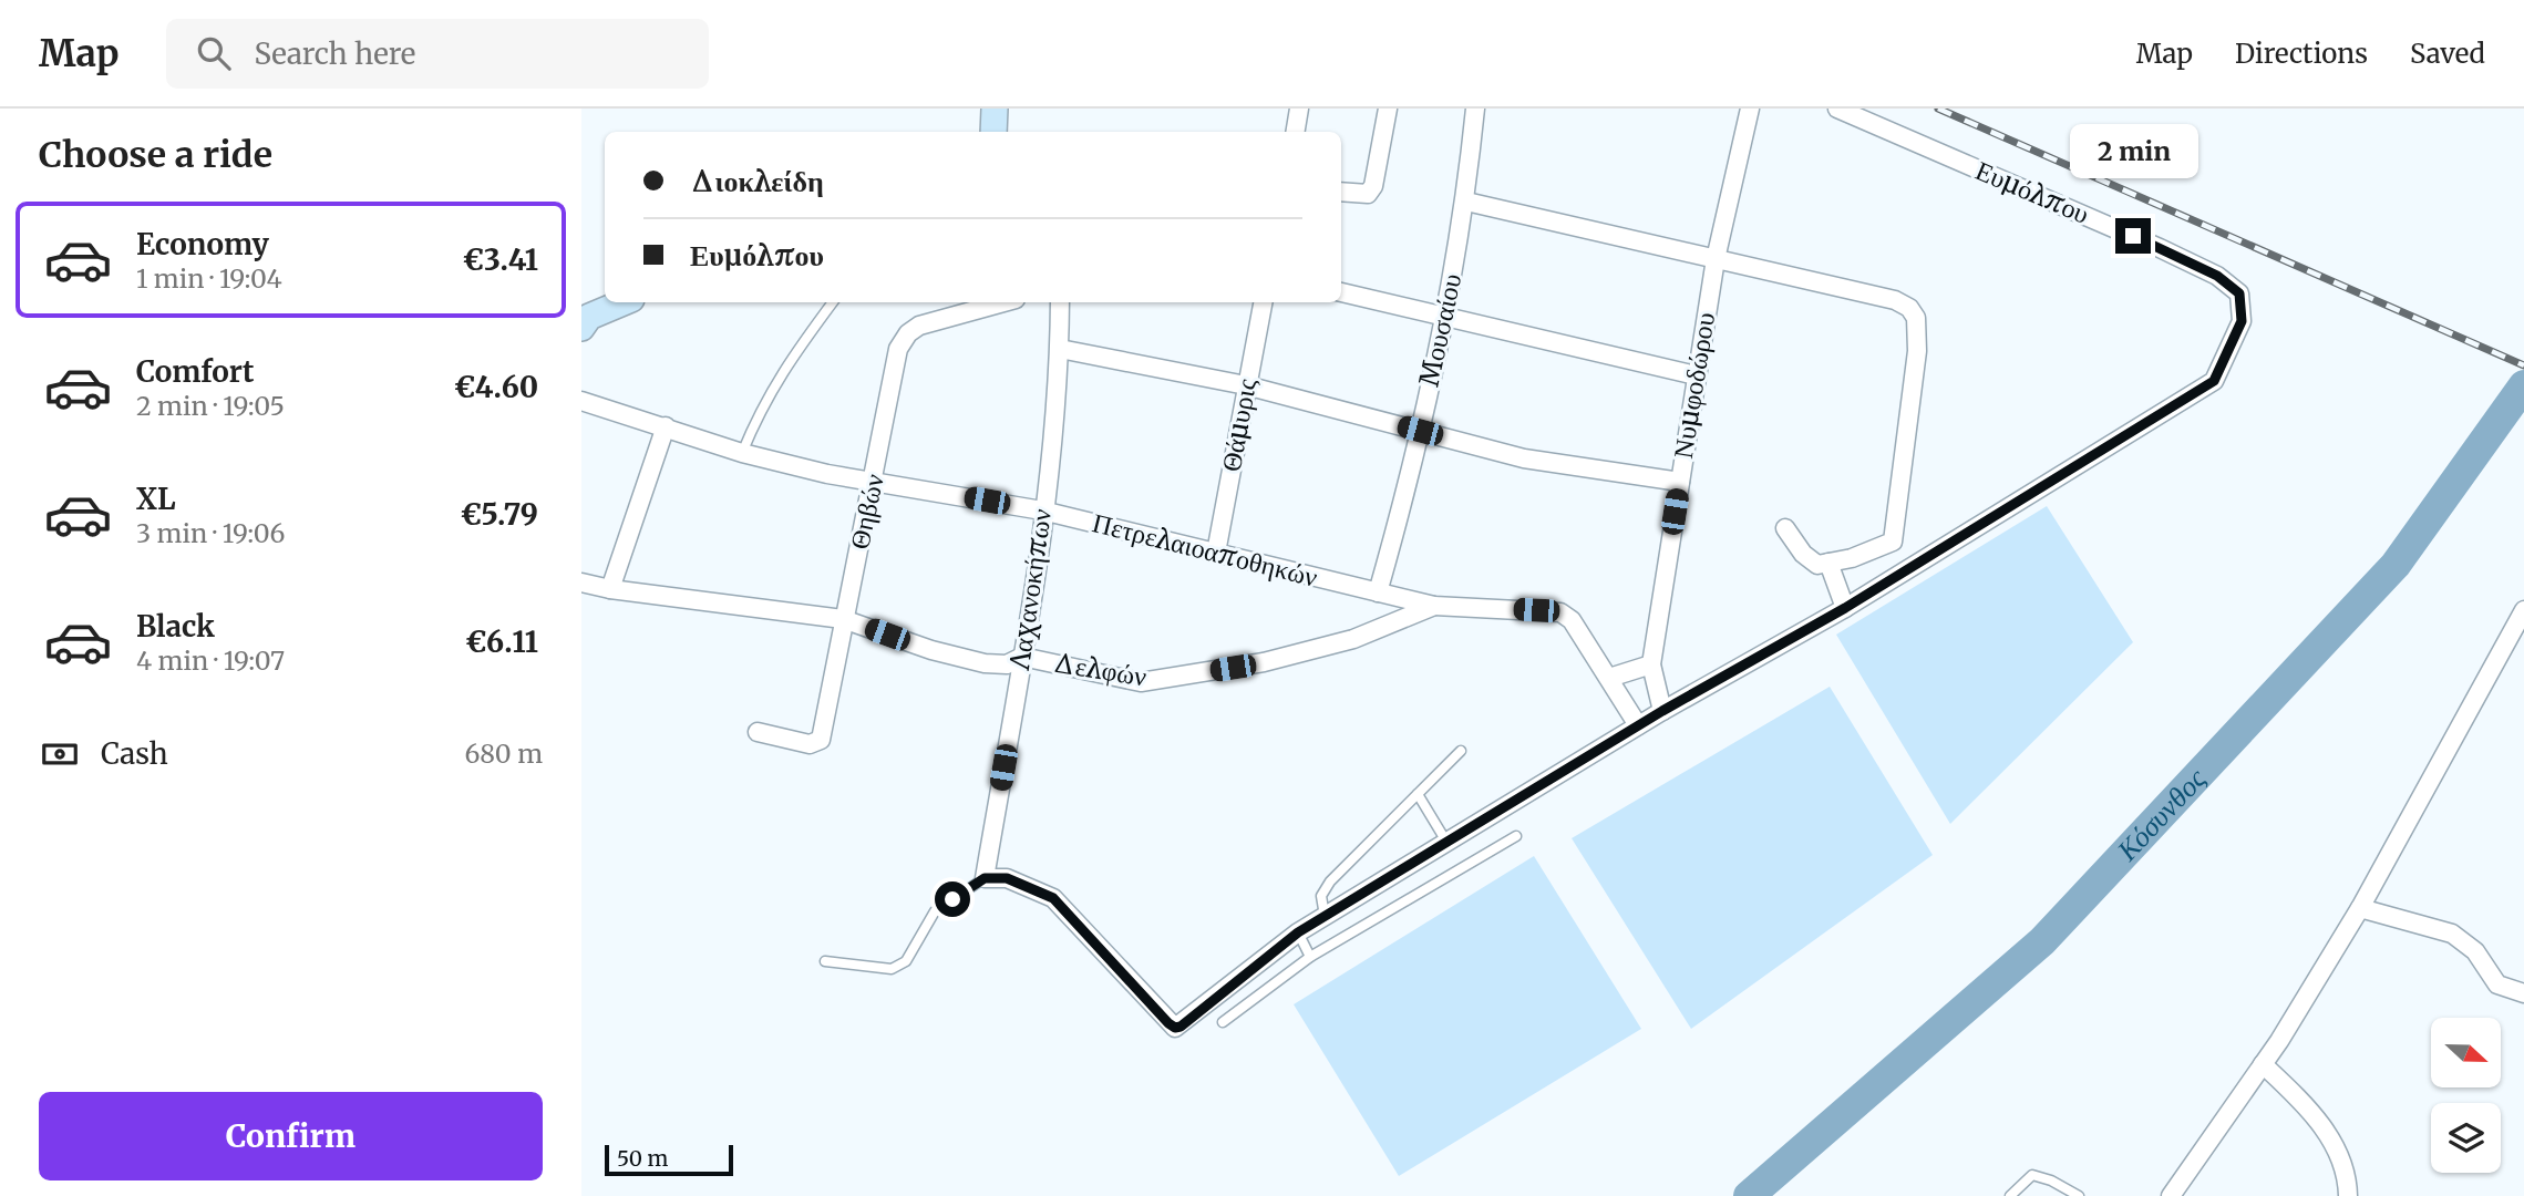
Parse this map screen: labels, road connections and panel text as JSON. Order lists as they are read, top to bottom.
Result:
{
  "streets": {
    "street": [
      "Ευμόλπου",
      "Μουσαίου",
      "Νυμφοδώρου",
      "Θάμυρις",
      "Θηβών",
      "Πετρελαιοαποθηκών",
      "Λαχανοκήπων",
      "Δελφών"
    ]
  },
  "crossings": [
    ["Μουσαίου", "Πετρελαιοαποθηκών"],
    ["Θάμυρις", "Πετρελαιοαποθηκών"],
    ["Θηβών", "Πετρελαιοαποθηκών"],
    ["Θηβών", "Δελφών"],
    ["Πετρελαιοαποθηκών", "Λαχανοκήπων"],
    ["Πετρελαιοαποθηκών", "Δελφών"],
    ["Λαχανοκήπων", "Δελφών"]
  ],
  "water": ["Κόσυνθος"],
  "scale_bar": "50 m",
  "north": "right",
  "page": {
    "header": "Map",
    "search": "Search here",
    "nav": ["Map", "Directions", "Saved"],
    "heading": "Choose a ride",
    "bubble": "2 min",
    "banner": ["Διοκλείδη", "Ευμόλπου"],
    "list": [
      {
        "name": "Economy",
        "note": "1 min · 19:04",
        "value": "€3.41"
      },
      {
        "name": "Comfort",
        "note": "2 min · 19:05",
        "value": "€4.60"
      },
      {
        "name": "XL",
        "note": "3 min · 19:06",
        "value": "€5.79"
      },
      {
        "name": "Black",
        "note": "4 min · 19:07",
        "value": "€6.11"
      }
    ],
    "pay": ["Cash", "680 m"],
    "buttons": "Confirm",
    "scale": "50 m"
  }
}
